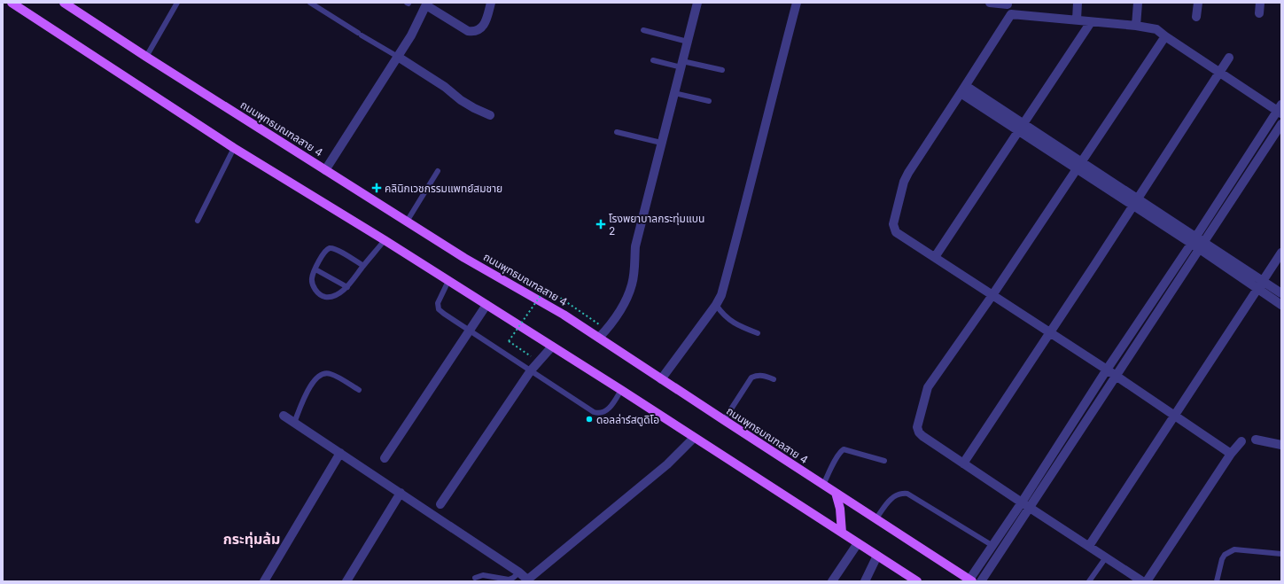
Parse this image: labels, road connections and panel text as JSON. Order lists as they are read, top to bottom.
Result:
{
  "streets": {
    "main road": ["ถนนพุทธมณฑลสาย 4"]
  },
  "districts": ["กระทุ่มล้ม"],
  "places": {
    "health": ["คลินิกเวชกรรมแพทย์สมชาย", "โรงพยาบาลกระทุ่มแบน 2"],
    "other": ["ดอลล่าร์สตูดิโอ"]
  }
}
